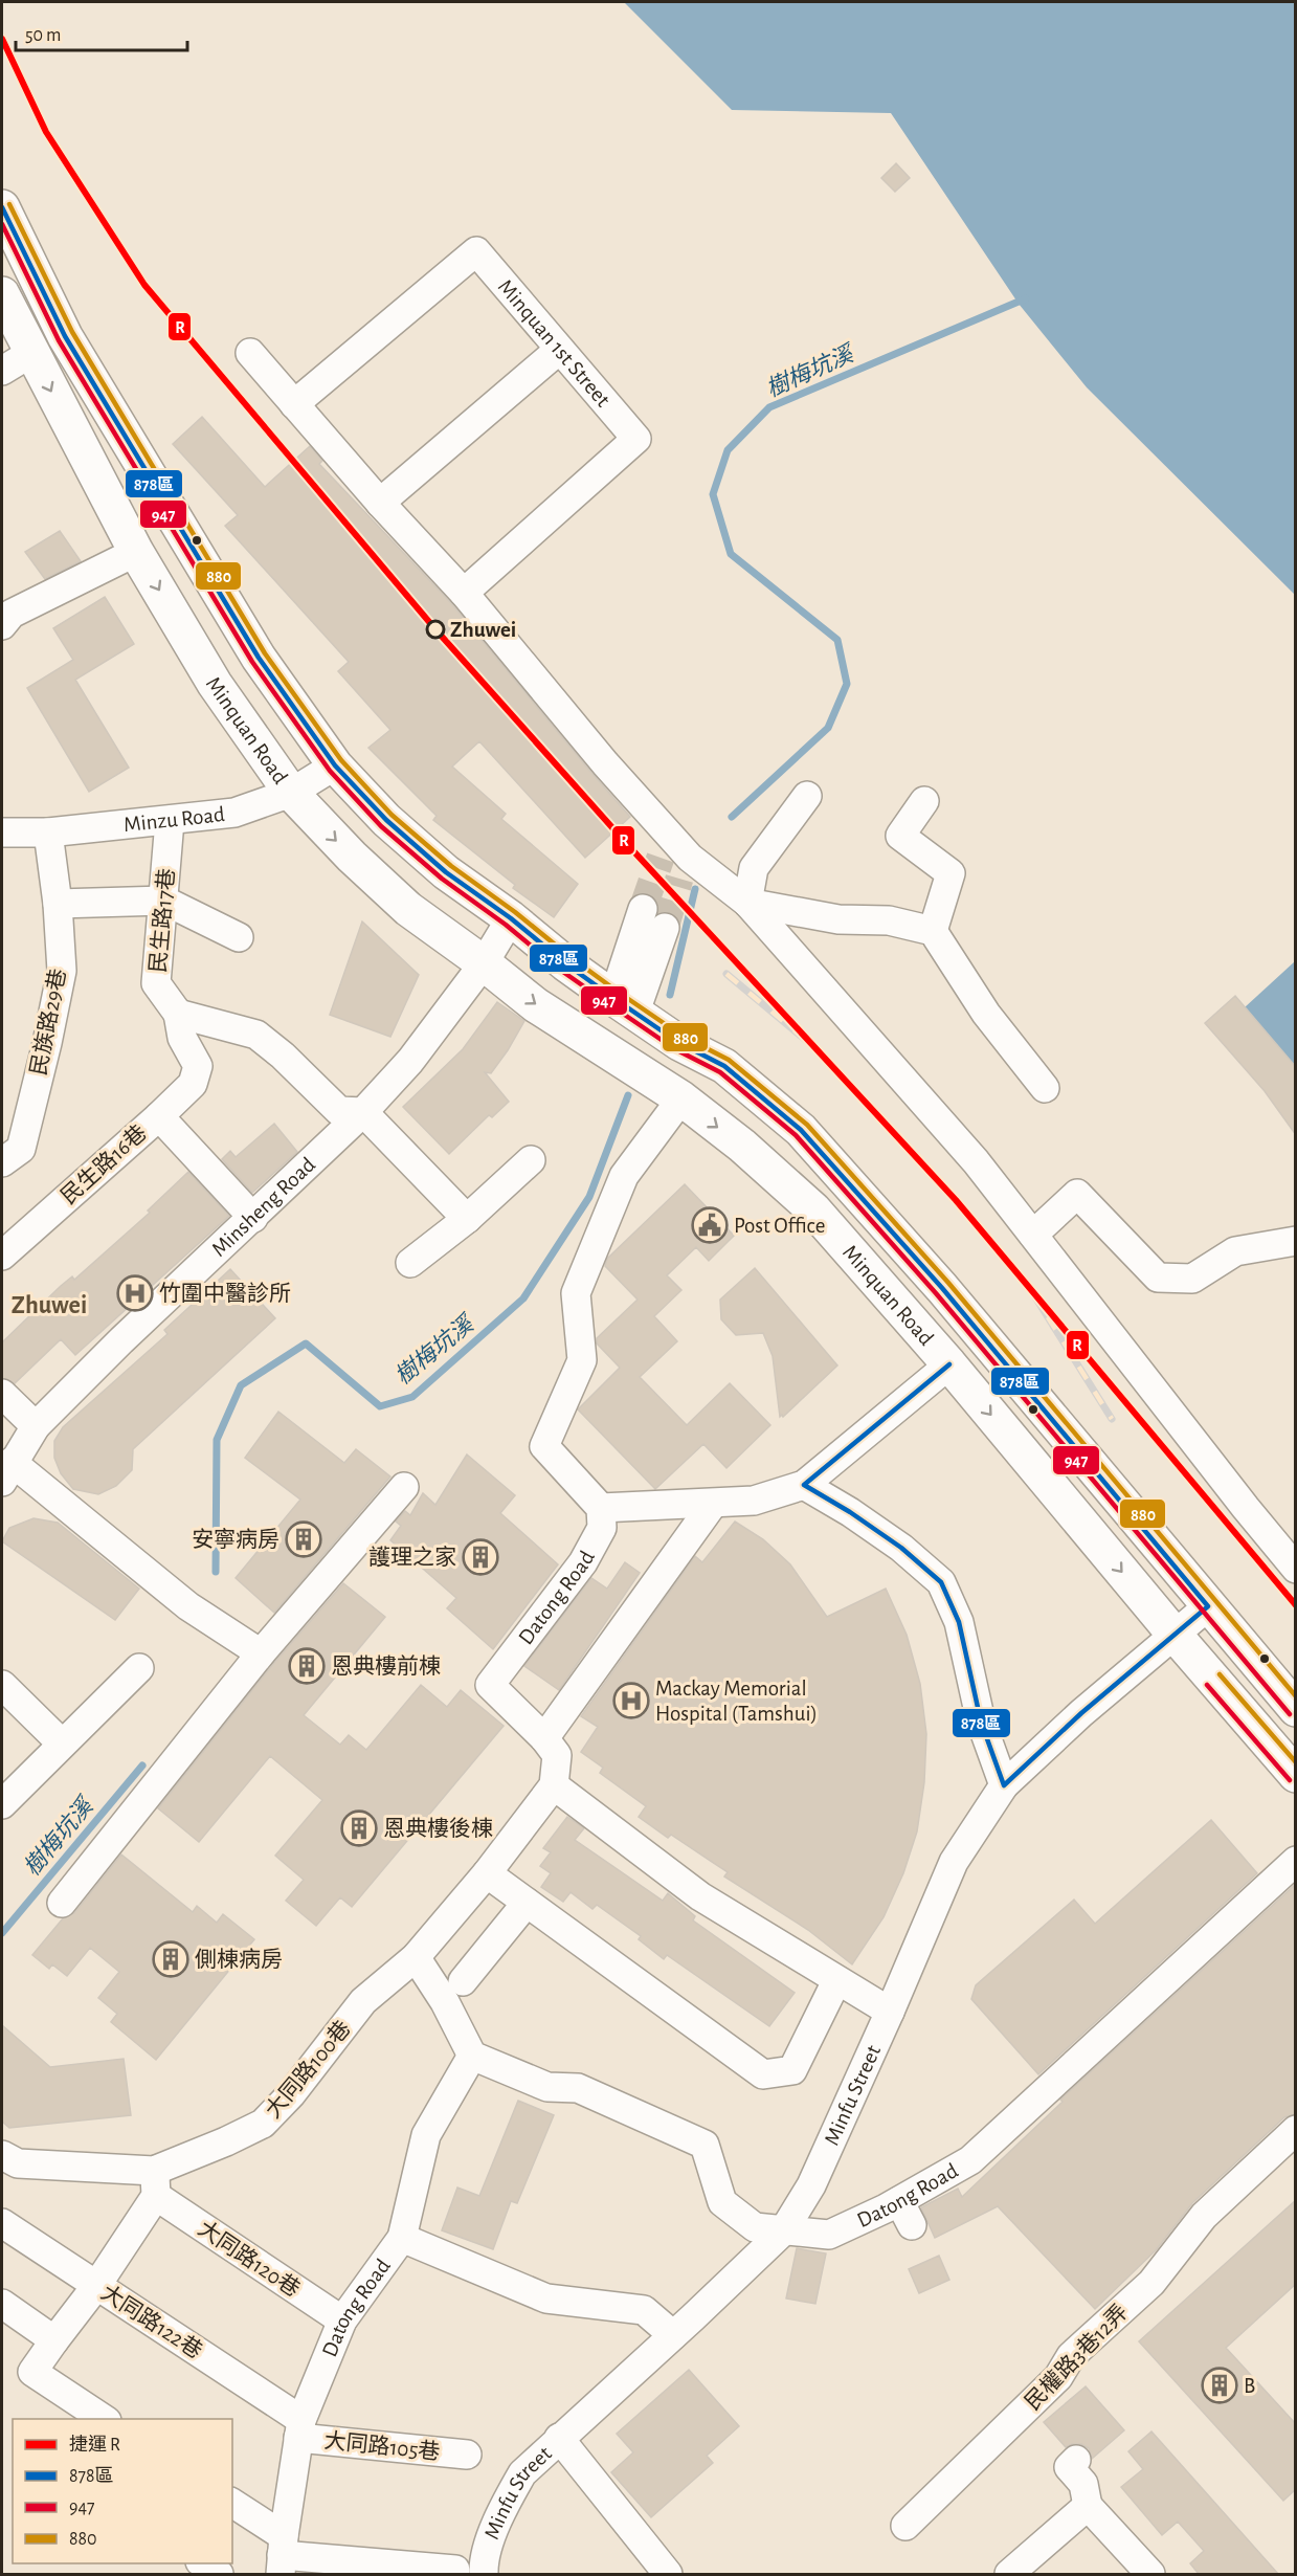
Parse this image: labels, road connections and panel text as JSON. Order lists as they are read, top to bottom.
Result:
{
  "streets": {
    "main road": ["Minquan Road"],
    "street": [
      "Minquan 1st Street",
      "Minzu Road",
      "民生路17巷",
      "民族路29巷",
      "民生路16巷",
      "Minsheng Road",
      "Datong Road",
      "大同路100巷",
      "Minfu Street",
      "大同路120巷",
      "大同路122巷",
      "民權路3巷12弄",
      "大同路105巷"
    ]
  },
  "crossings": [
    ["Minquan Road", "Minzu Road"],
    ["Minquan Road", "Minsheng Road"],
    ["Minquan Road", "Minfu Street"],
    ["Minzu Road", "民生路17巷"],
    ["Minzu Road", "民族路29巷"],
    ["民生路16巷", "Minsheng Road"],
    ["Datong Road", "Minfu Street"],
    ["Datong Road", "大同路120巷"],
    ["Datong Road", "大同路122巷"],
    ["Datong Road", "大同路105巷"],
    ["大同路100巷", "大同路120巷"],
    ["大同路122巷", "大同路105巷"]
  ],
  "districts": ["Zhuwei"],
  "water": ["樹梅坑溪"],
  "places": {
    "other": ["Zhuwei"],
    "public building": ["Post Office"],
    "hospital": ["竹圍中醫診所", "Mackay Memorial Hospital (Tamshui)"],
    "building": [
      "安寧病房",
      "護理之家",
      "恩典樓前棟",
      "恩典樓後棟",
      "側棟病房",
      "B"
    ]
  },
  "lines": [
    "metro line R",
    "transit line 880",
    "transit line 878區",
    "transit line 947"
  ],
  "legend": [
    "捷運 R",
    "878區",
    "947",
    "880"
  ],
  "scale_bar": "50 m"
}
